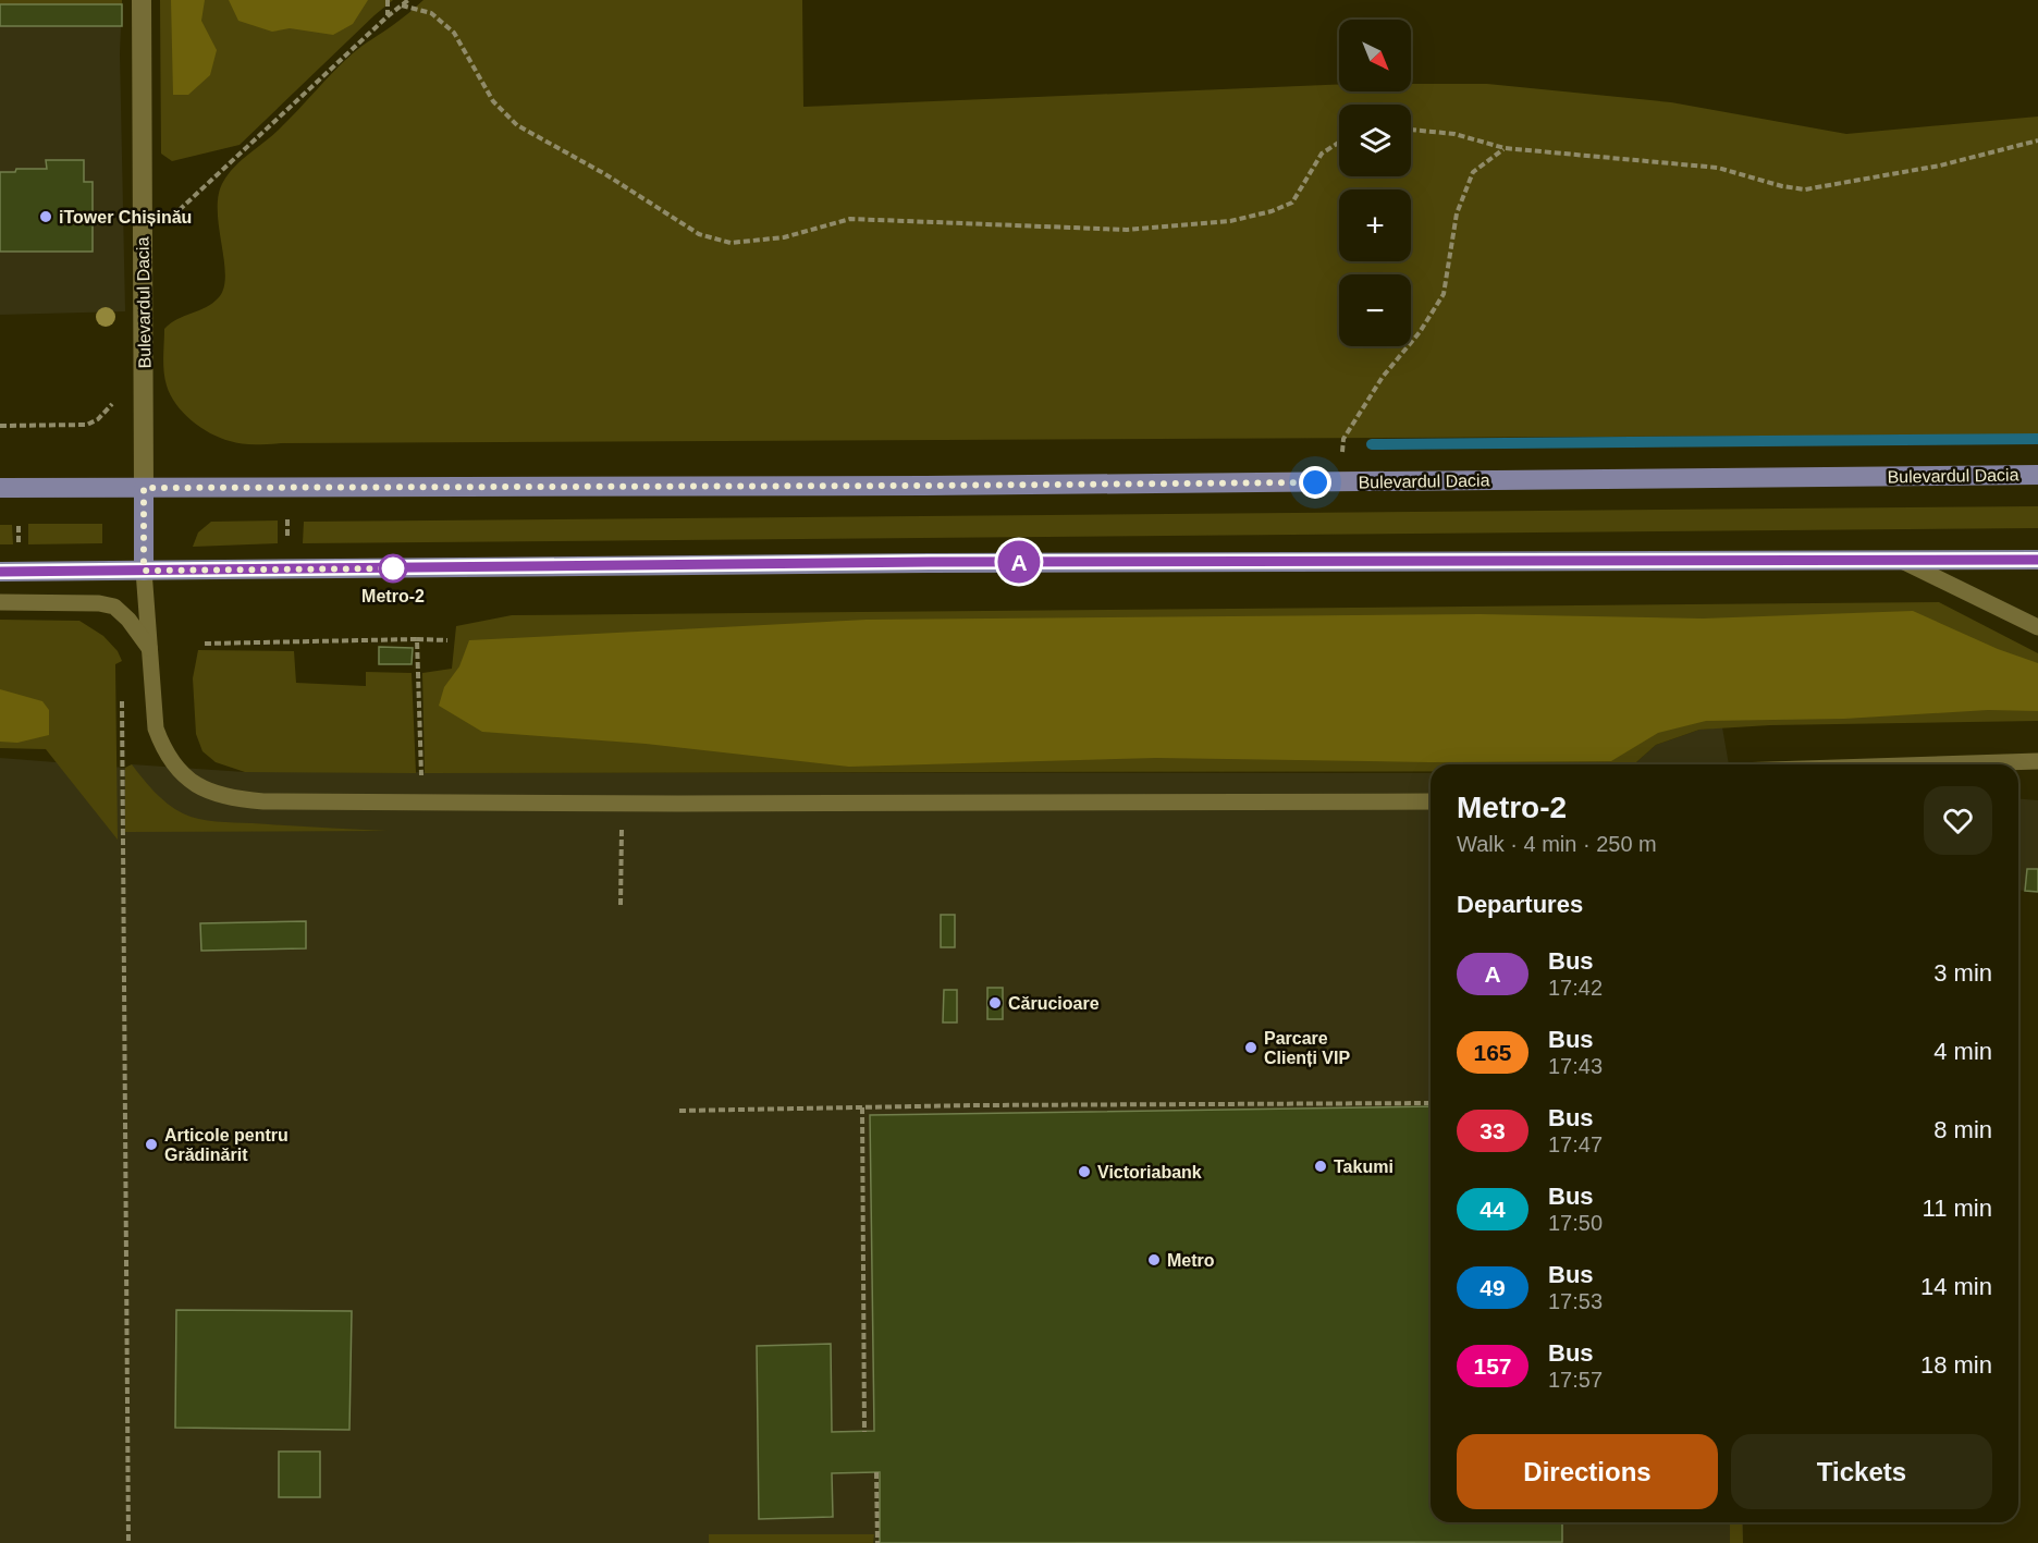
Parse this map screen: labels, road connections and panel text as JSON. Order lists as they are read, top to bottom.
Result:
{
  "streets": {
    "main road": ["Bulevardul Dacia"]
  },
  "places": [
    "iTower Chișinău",
    "Metro-2",
    "Cărucioare",
    "Parcare Clienți VIP",
    "Articole pentru Grădinărit",
    "Takumi",
    "Victoriabank",
    "Metro"
  ],
  "lines": ["bus line A"],
  "north": "bottom right",
  "page": {
    "on_map": "A",
    "map_buttons": ["+", "−"],
    "heading": [
      ["Metro-2", "Walk · 4 min · 250 m"],
      "Departures"
    ],
    "list": [
      {
        "mark": "A",
        "name": "Bus",
        "note": "17:42",
        "value": "3 min"
      },
      {
        "mark": "165",
        "name": "Bus",
        "note": "17:43",
        "value": "4 min"
      },
      {
        "mark": "33",
        "name": "Bus",
        "note": "17:47",
        "value": "8 min"
      },
      {
        "mark": "44",
        "name": "Bus",
        "note": "17:50",
        "value": "11 min"
      },
      {
        "mark": "49",
        "name": "Bus",
        "note": "17:53",
        "value": "14 min"
      },
      {
        "mark": "157",
        "name": "Bus",
        "note": "17:57",
        "value": "18 min"
      }
    ],
    "buttons": ["Directions", "Tickets"]
  }
}
